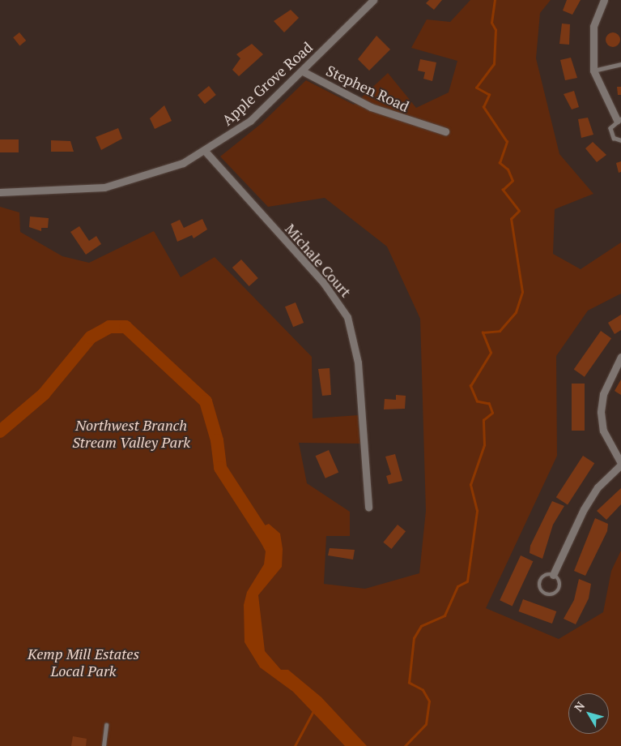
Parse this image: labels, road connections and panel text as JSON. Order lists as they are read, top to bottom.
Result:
{
  "streets": {
    "street": ["Apple Grove Road", "Stephen Road", "Michale Court"]
  },
  "crossings": [
    ["Apple Grove Road", "Stephen Road"],
    ["Apple Grove Road", "Michale Court"]
  ],
  "parks": ["Northwest Branch Stream Valley Park", "Kemp Mill Estates Local Park"],
  "north": "top left"
}
